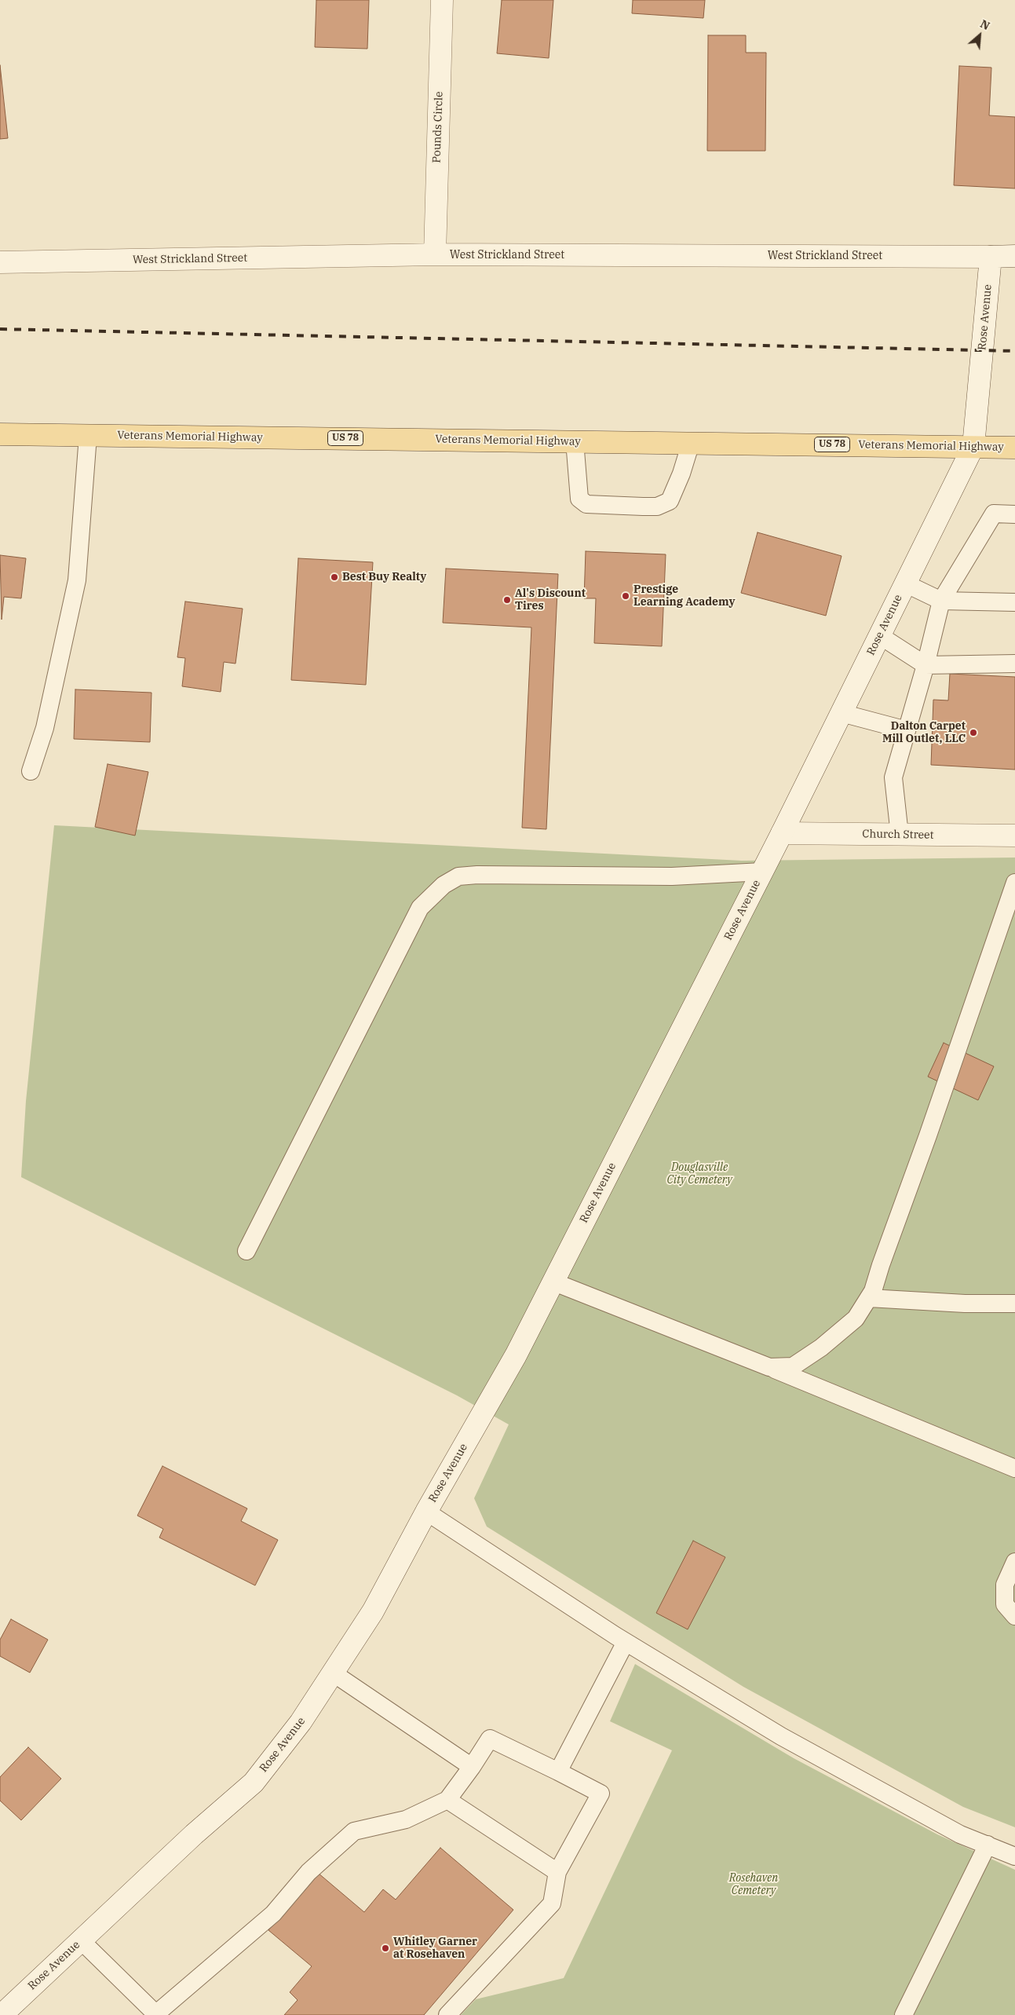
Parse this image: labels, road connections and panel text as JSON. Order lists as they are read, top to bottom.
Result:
{
  "streets": {
    "main road": ["Veterans Memorial Highway", "US 78"],
    "street": [
      "Pounds Circle",
      "West Strickland Street",
      "Rose Avenue",
      "Church Street"
    ]
  },
  "crossings": [
    ["Pounds Circle", "West Strickland Street"],
    ["West Strickland Street", "Rose Avenue"],
    ["Rose Avenue", "Veterans Memorial Highway"],
    ["Rose Avenue", "Church Street"]
  ],
  "parks": ["Douglasville City Cemetery", "Rosehaven Cemetery"],
  "places": [
    "Best Buy Realty",
    "Prestige Learning Academy",
    "Al's Discount Tires",
    "Dalton Carpet Mill Outlet, LLC",
    "Whitley Garner at Rosehaven"
  ],
  "north": "top right"
}
